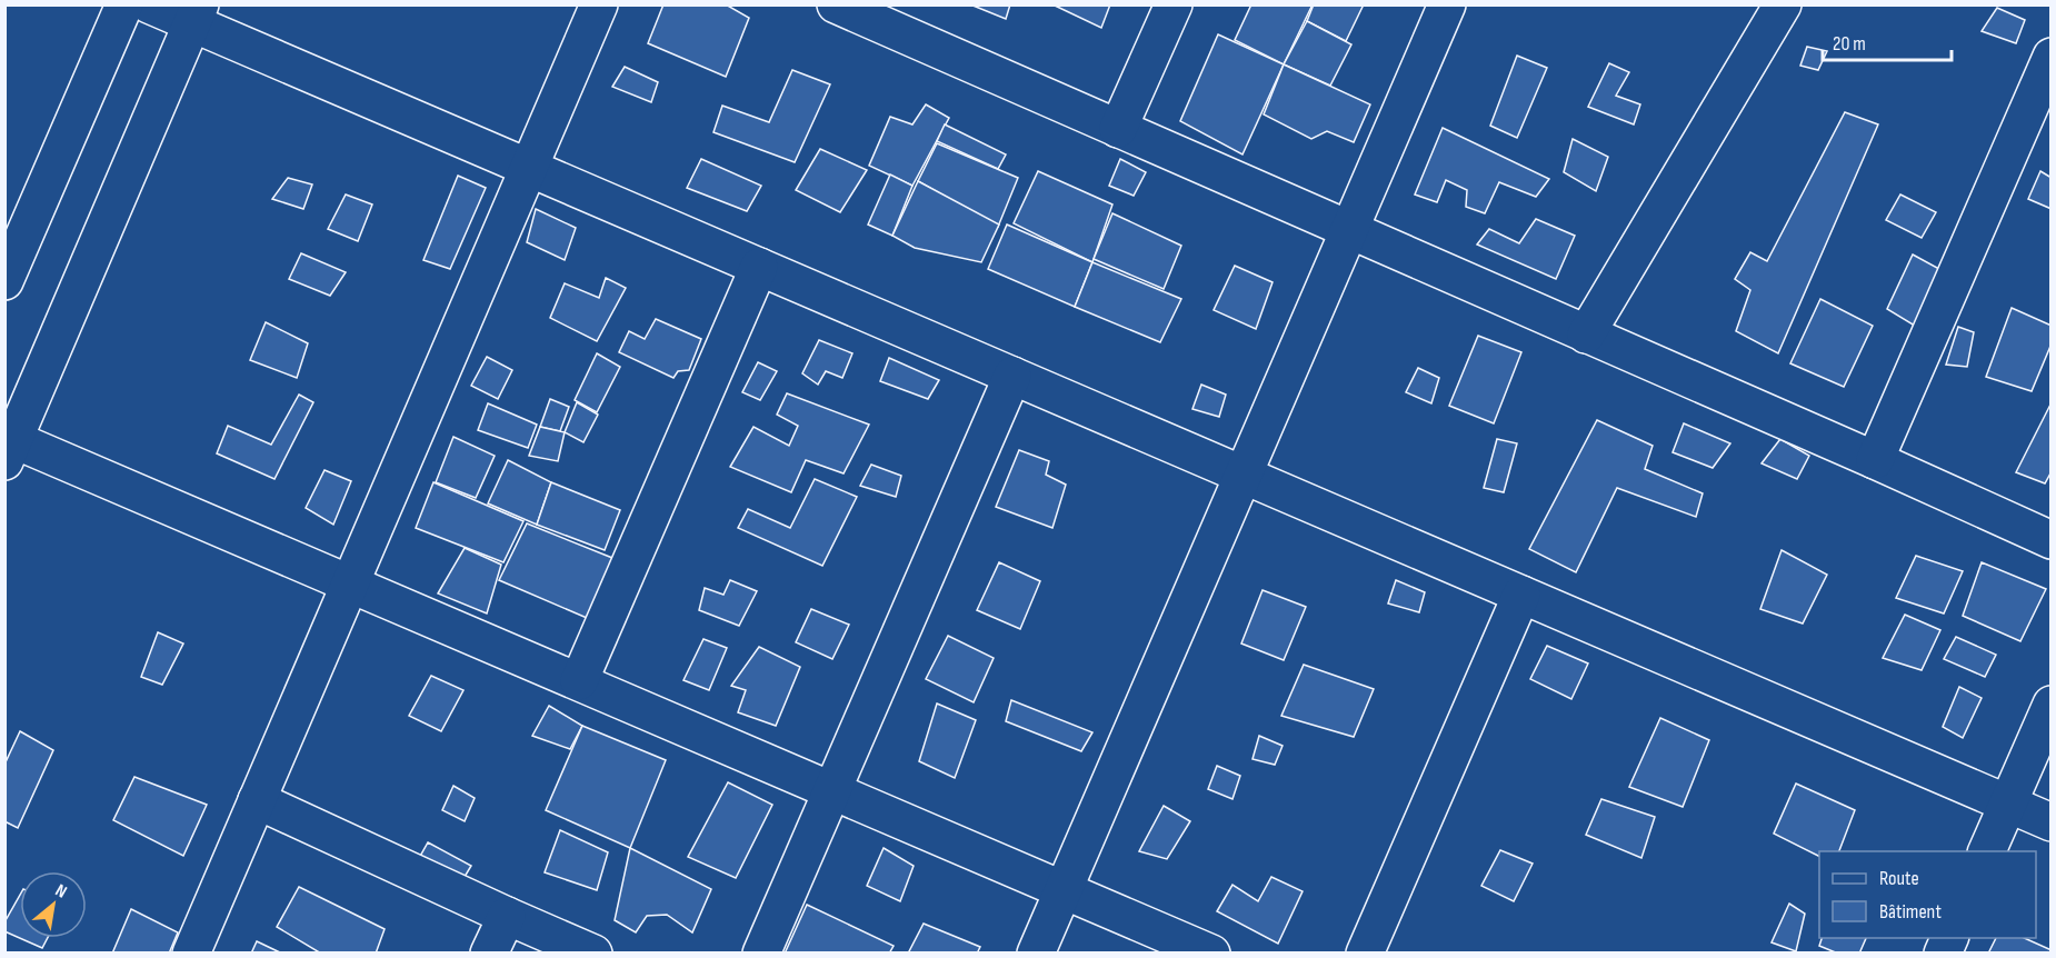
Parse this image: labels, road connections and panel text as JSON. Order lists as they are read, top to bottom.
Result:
{
  "legend": ["Route", "Bâtiment"],
  "scale_bar": "20 m",
  "north": "top right"
}
